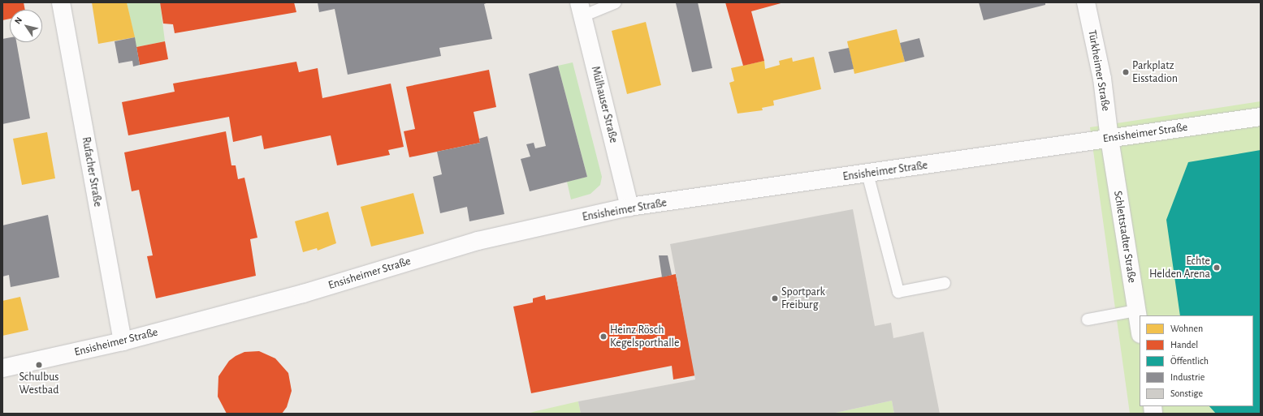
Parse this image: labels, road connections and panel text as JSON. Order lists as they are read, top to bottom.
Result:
{
  "streets": {
    "street": [
      "Türkheimer Straße",
      "Mülhauser Straße",
      "Ensisheimer Straße",
      "Rufacher Straße",
      "Schlettstadter Straße"
    ]
  },
  "crossings": [
    ["Türkheimer Straße", "Ensisheimer Straße"],
    ["Türkheimer Straße", "Schlettstadter Straße"],
    ["Mülhauser Straße", "Ensisheimer Straße"],
    ["Ensisheimer Straße", "Rufacher Straße"],
    ["Ensisheimer Straße", "Schlettstadter Straße"]
  ],
  "places": [
    "Parkplatz Eisstadion",
    "Echte Helden Arena",
    "Sportpark Freiburg",
    "Heinz Rösch Kegelsporthalle",
    "Schulbus Westbad"
  ],
  "legend": [
    "Wohnen",
    "Handel",
    "Öffentlich",
    "Industrie",
    "Sonstige"
  ],
  "north": "top left"
}
